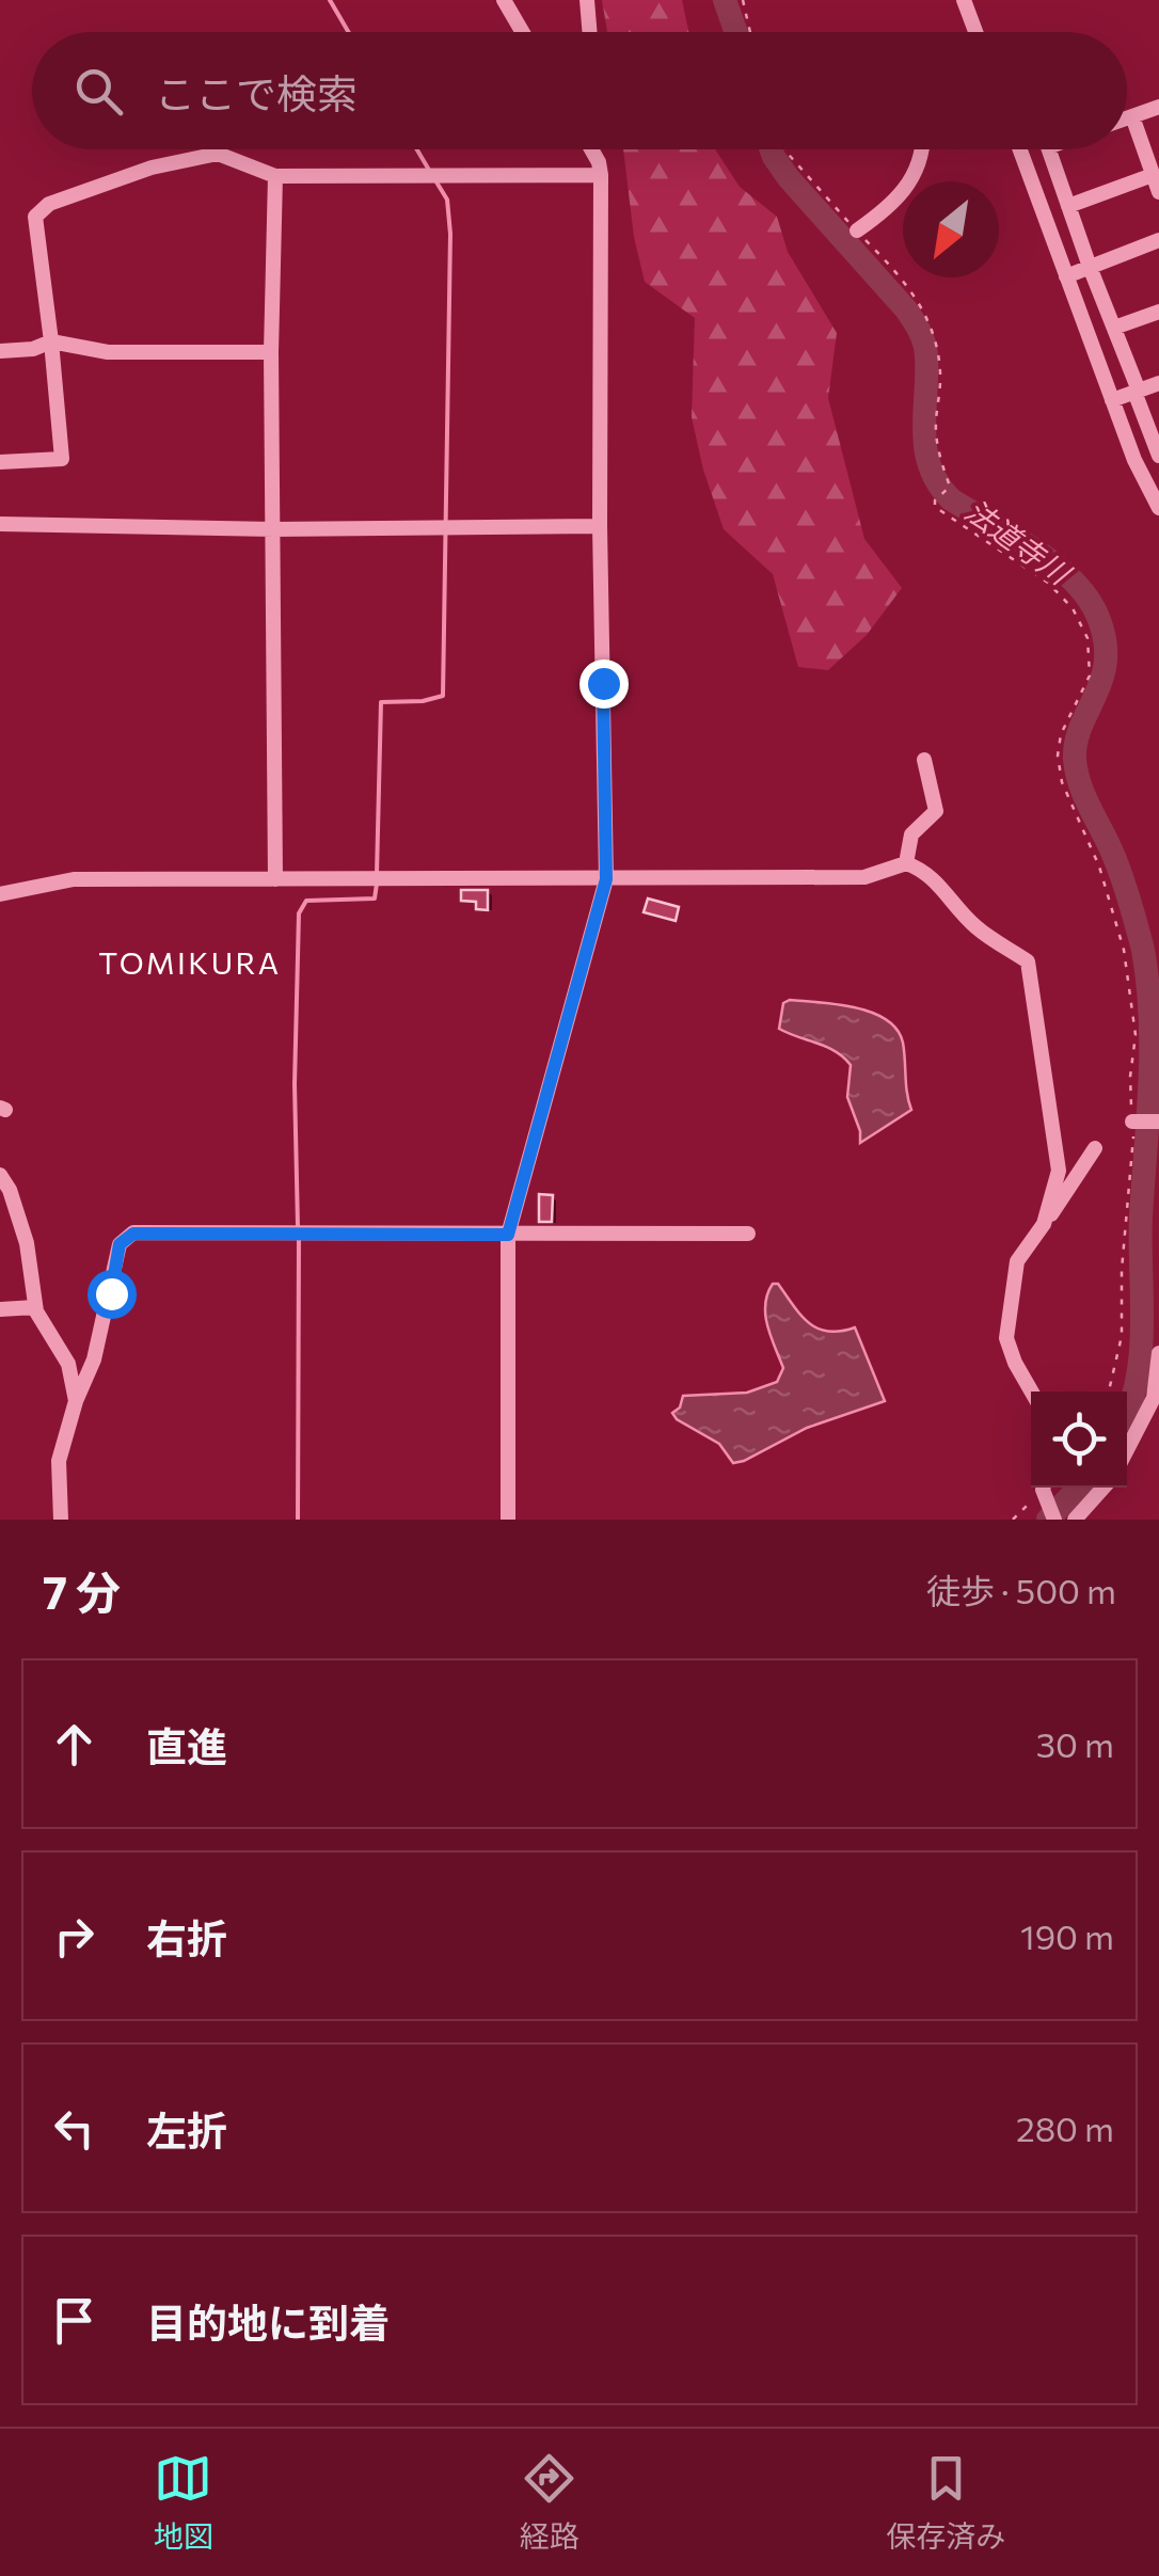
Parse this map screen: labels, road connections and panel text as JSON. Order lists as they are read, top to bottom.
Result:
{
  "districts": ["TOMIKURA"],
  "water": ["法道寺川"],
  "north": "bottom left",
  "page": {
    "search": "ここで検索",
    "heading": ["7 分", "徒歩 · 500 m"],
    "list": [
      ["直進", "30 m"],
      ["右折", "190 m"],
      ["左折", "280 m"],
      "目的地に到着"
    ],
    "nav": ["地図", "経路", "保存済み"]
  }
}
